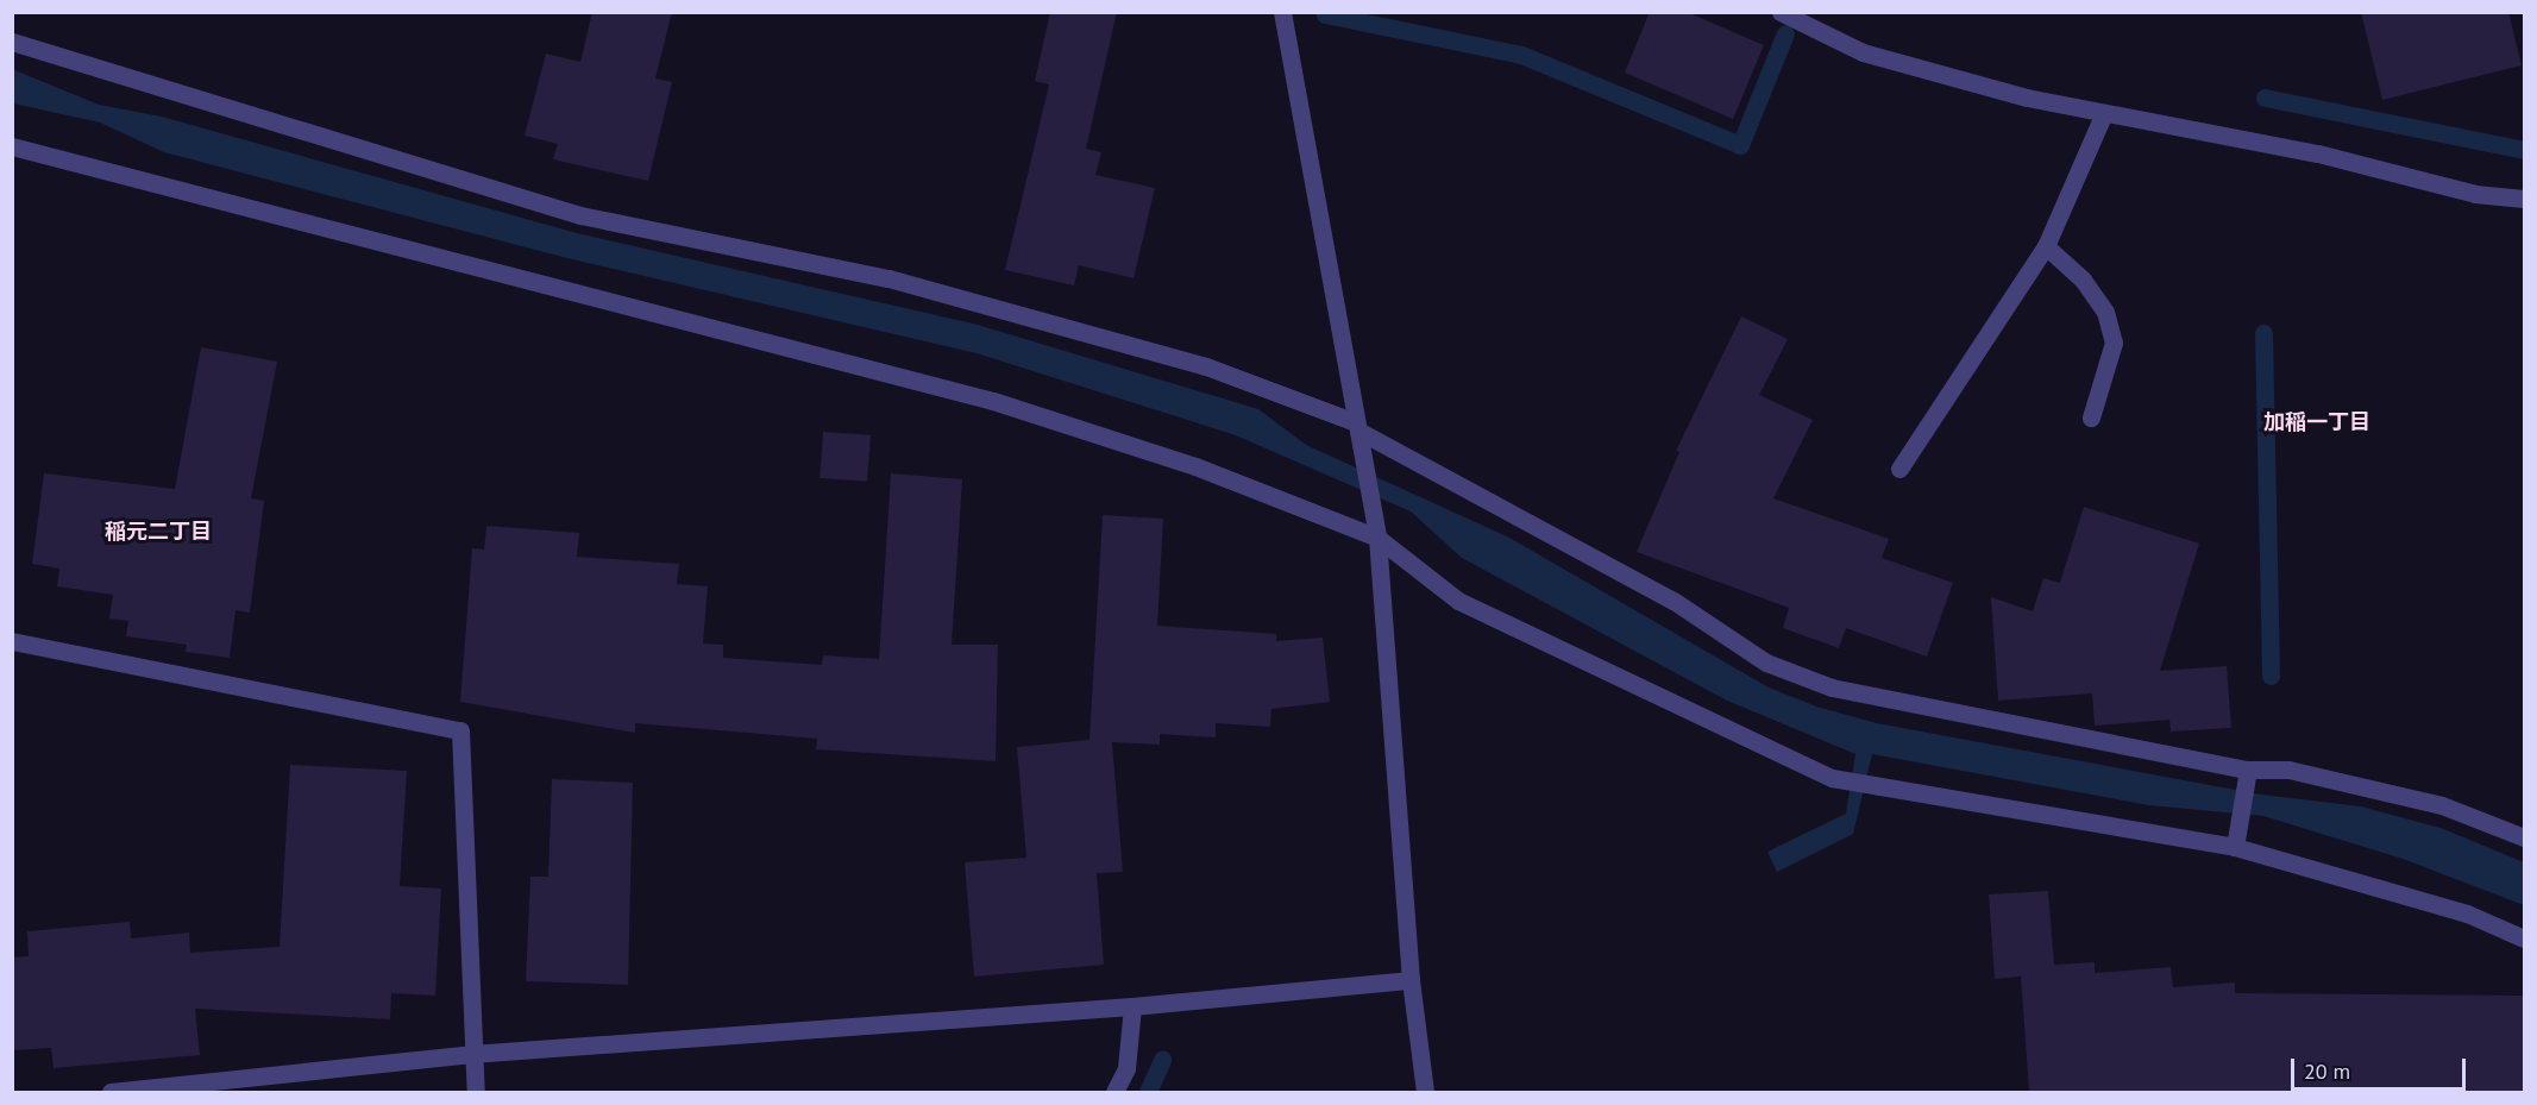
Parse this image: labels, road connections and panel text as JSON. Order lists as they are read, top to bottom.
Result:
{
  "districts": ["加稲一丁目", "稲元二丁目"],
  "scale_bar": "20 m"
}
